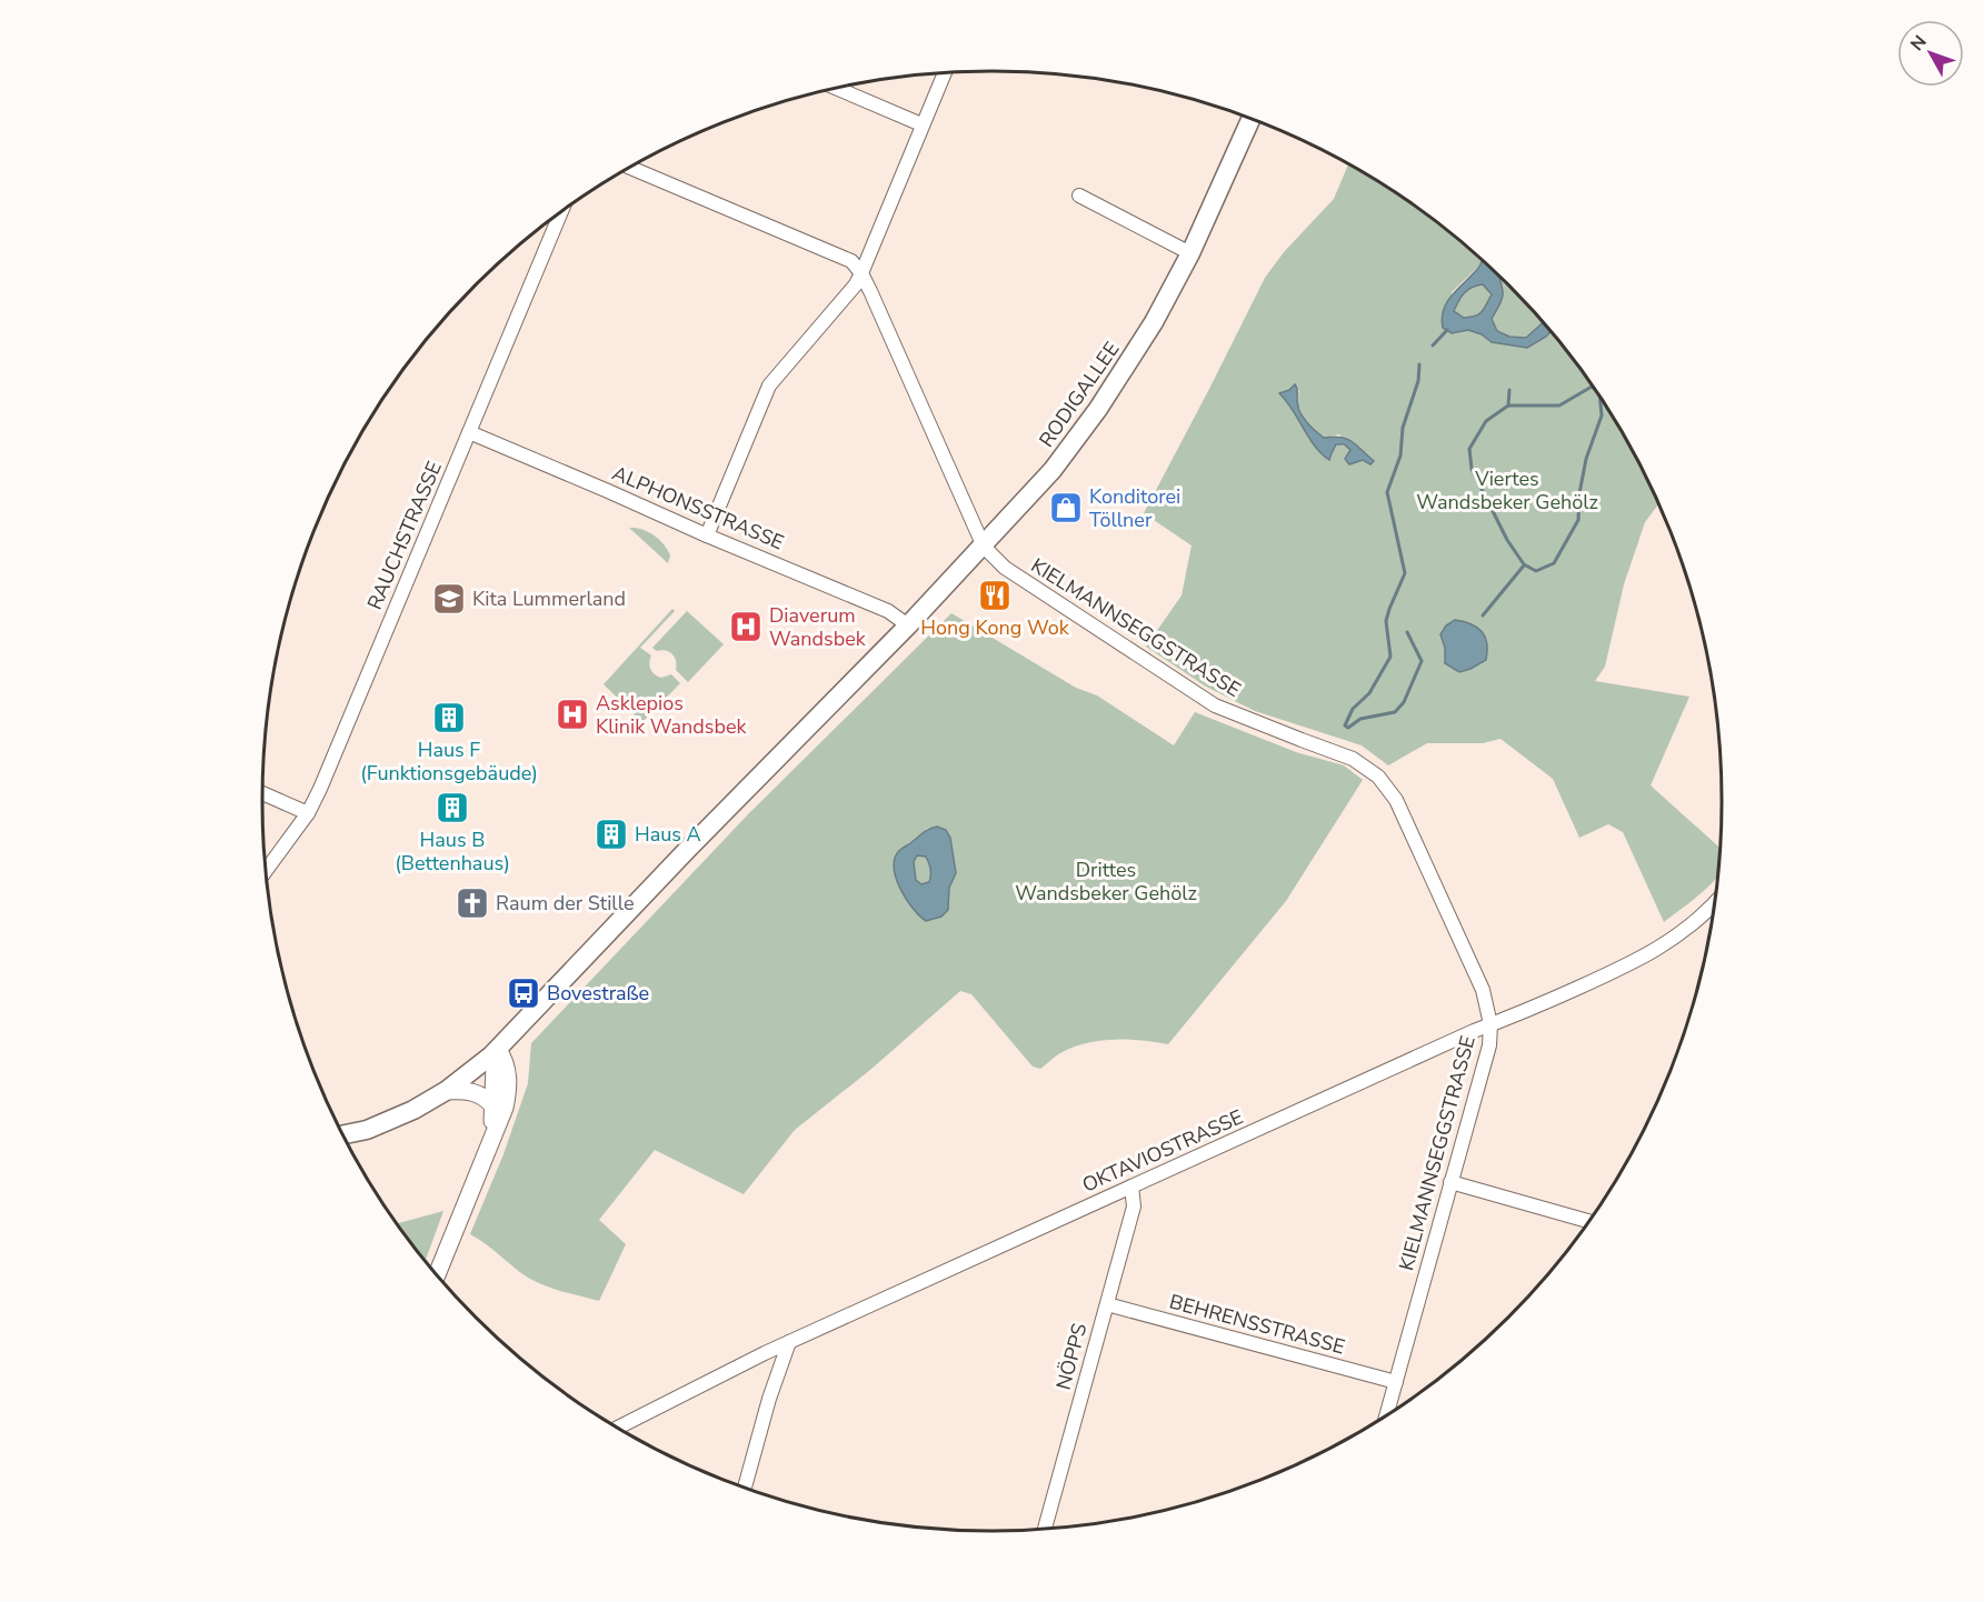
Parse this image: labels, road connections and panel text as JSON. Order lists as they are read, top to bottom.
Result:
{
  "streets": {
    "main road": ["RODIGALLEE"],
    "street": [
      "ALPHONSSTRASSE",
      "RAUCHSTRASSE",
      "KIELMANNSEGGSTRASSE",
      "OKTAVIOSTRASSE",
      "BEHRENSSTRASSE",
      "NÖPPS"
    ]
  },
  "crossings": [
    ["RODIGALLEE", "ALPHONSSTRASSE"],
    ["RODIGALLEE", "KIELMANNSEGGSTRASSE"],
    ["ALPHONSSTRASSE", "RAUCHSTRASSE"],
    ["KIELMANNSEGGSTRASSE", "OKTAVIOSTRASSE"],
    ["KIELMANNSEGGSTRASSE", "BEHRENSSTRASSE"],
    ["OKTAVIOSTRASSE", "NÖPPS"],
    ["BEHRENSSTRASSE", "NÖPPS"]
  ],
  "parks": ["Viertes Wandsbeker Gehölz", "Drittes Wandsbeker Gehölz"],
  "places": {
    "shop": ["Konditorei Töllner"],
    "restaurant": ["Hong Kong Wok"],
    "school or university": ["Kita Lummerland"],
    "hospital": ["Diaverum Wandsbek", "Asklepios Klinik Wandsbek"],
    "building": ["Haus F (Funktionsgebäude)", "Haus B (Bettenhaus)", "Haus A"],
    "church": ["Raum der Stille"],
    "bus stop": ["Bovestraße"]
  },
  "north": "top left"
}
